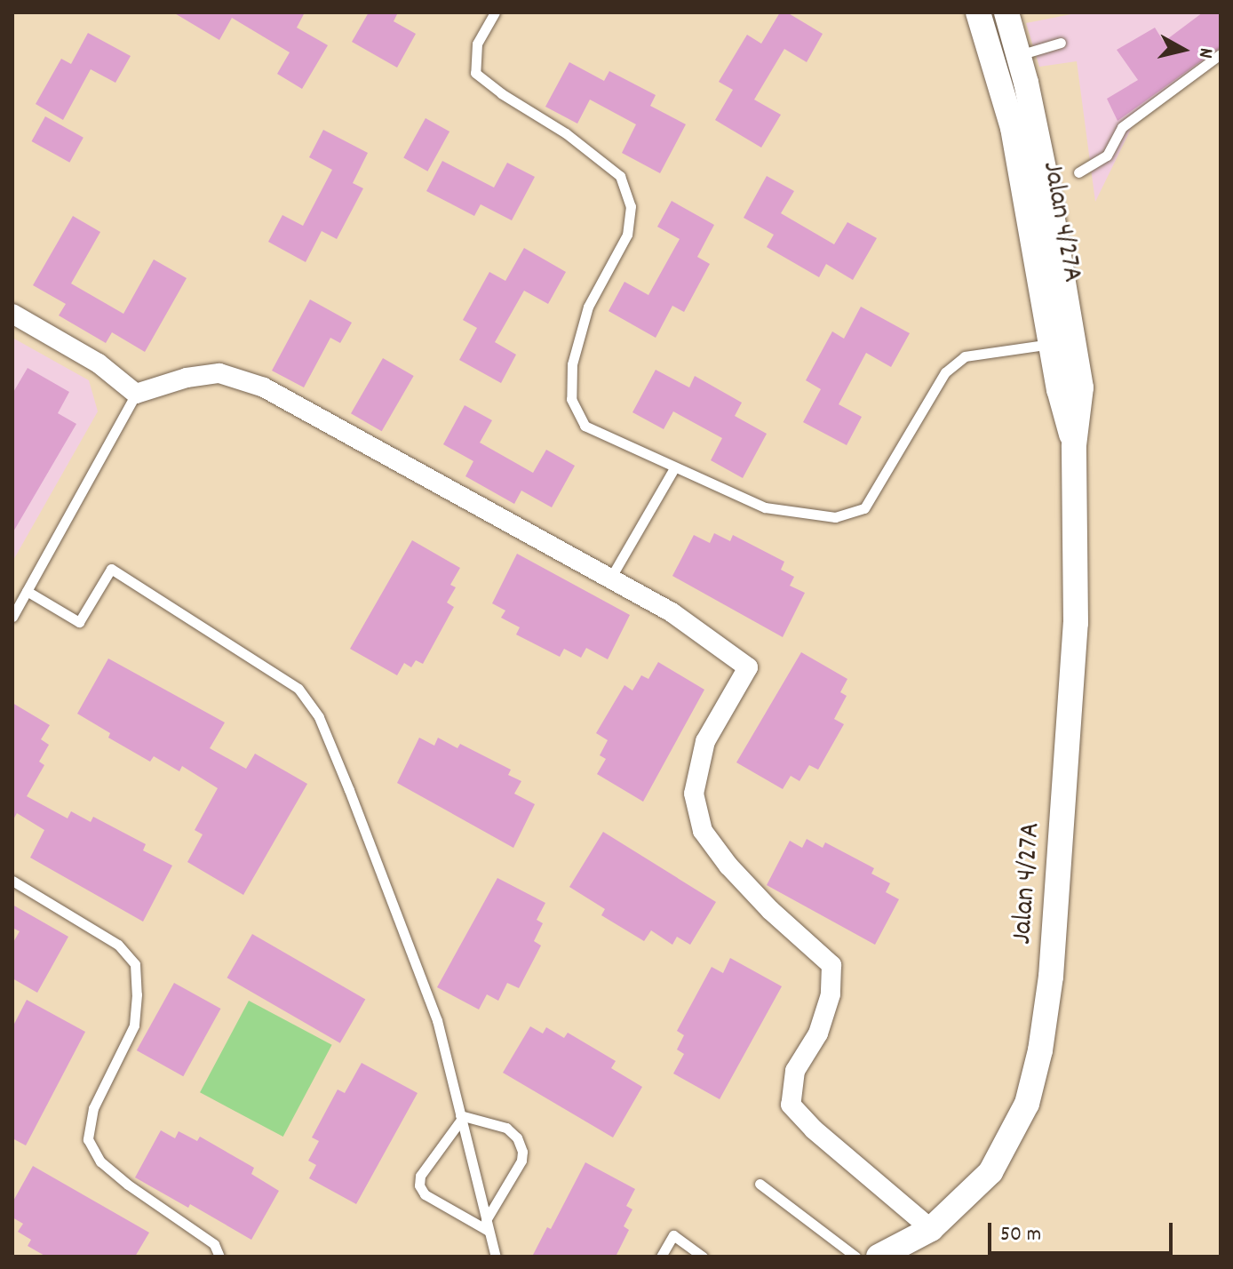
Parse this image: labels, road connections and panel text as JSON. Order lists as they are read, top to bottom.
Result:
{
  "streets": {
    "street": ["Jalan 4/27A"]
  },
  "scale_bar": "50 m",
  "north": "right"
}
